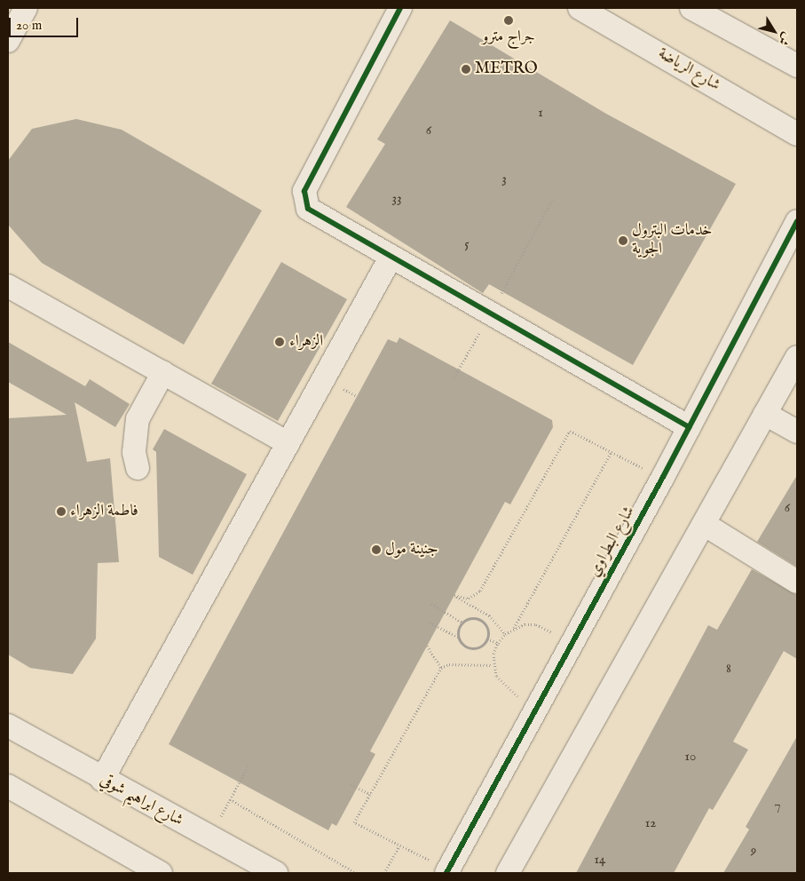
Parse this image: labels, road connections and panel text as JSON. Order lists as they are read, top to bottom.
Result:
{
  "streets": {
    "street": ["شارع الرياضة", "شارع البطراوي", "شارع ابراهيم شوقي"]
  },
  "places": [
    "جراج مترو",
    "METRO",
    "خدمات البترول الجوية",
    "الزهراء",
    "فاطمة الزهراء",
    "جنينة مول"
  ],
  "house_numbers": [
    "1",
    "6",
    "3",
    "33",
    "5",
    "6",
    "8",
    "10",
    "7",
    "12",
    "9",
    "14"
  ],
  "scale_bar": "20 m",
  "north": "bottom right"
}
